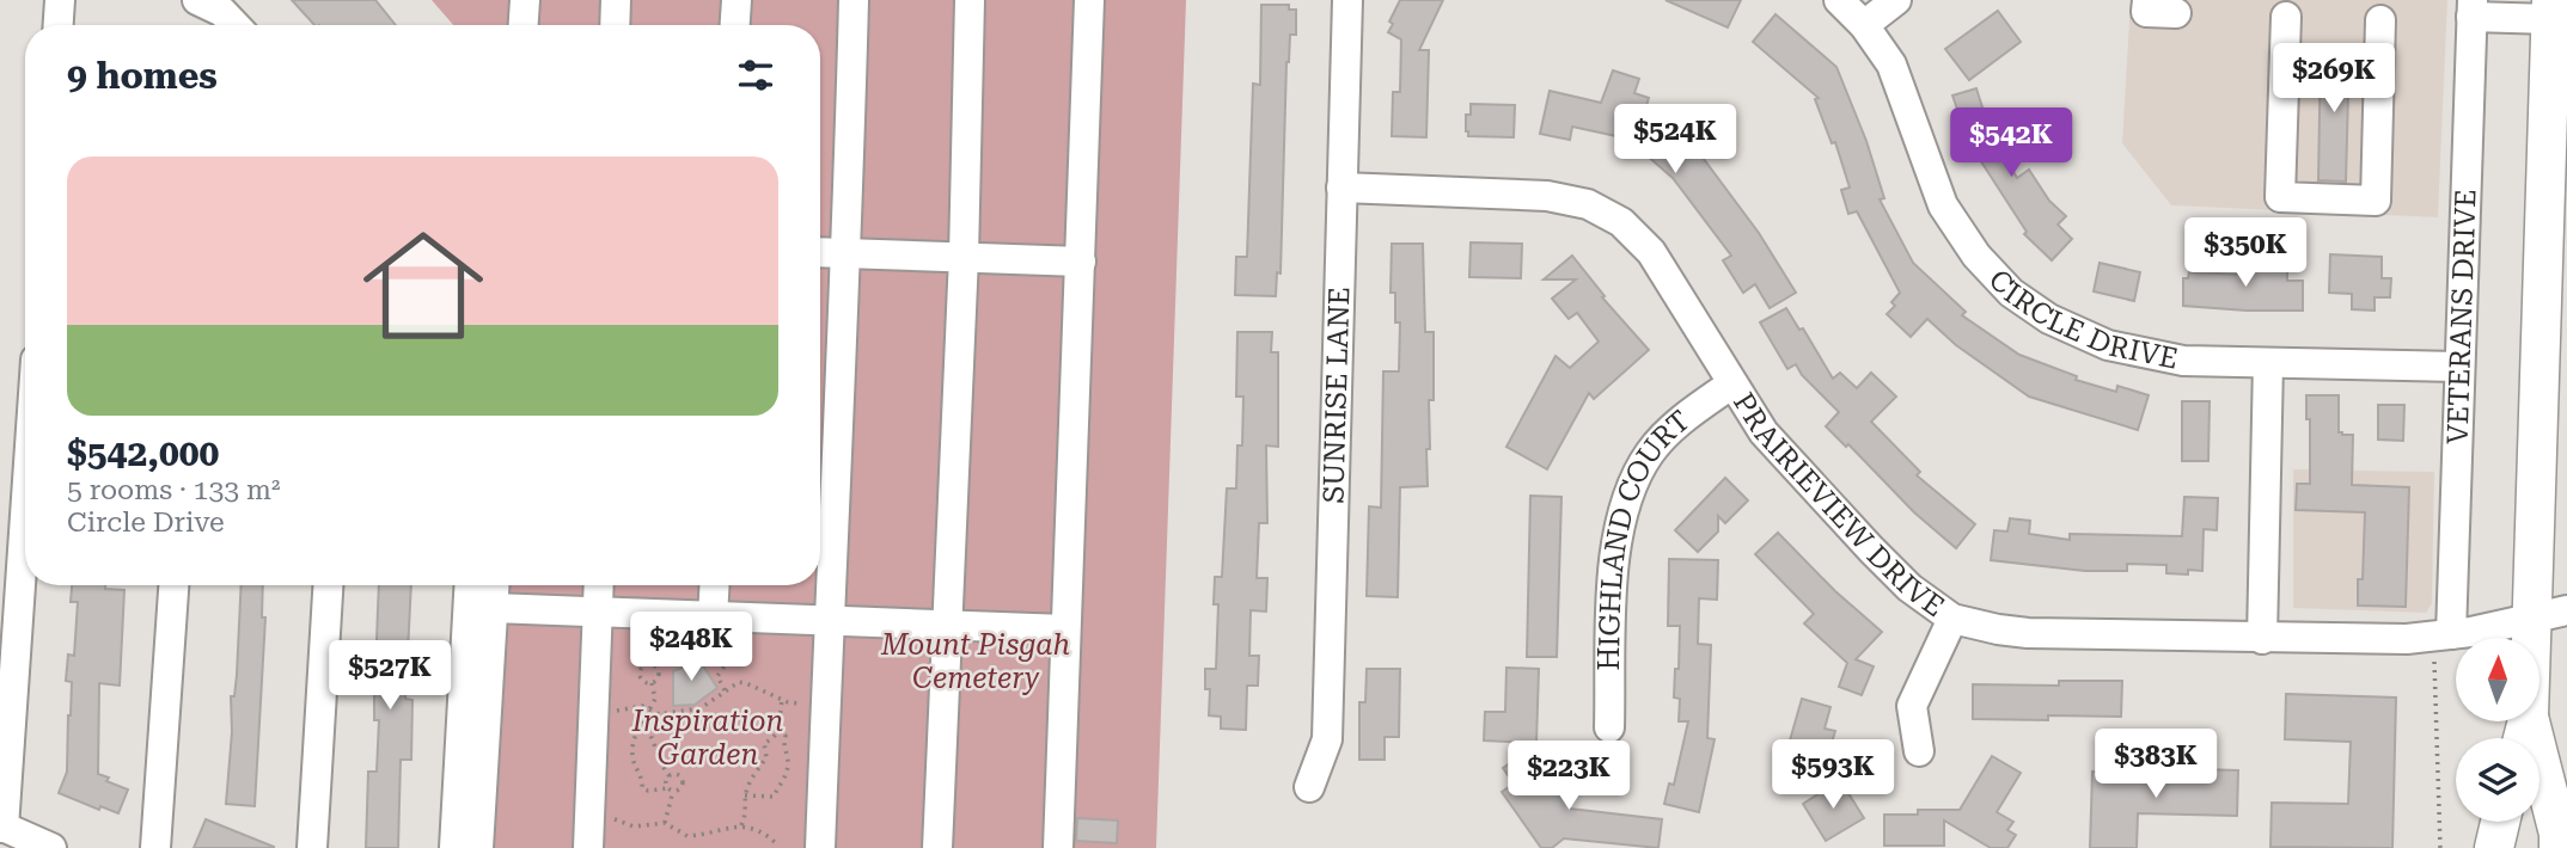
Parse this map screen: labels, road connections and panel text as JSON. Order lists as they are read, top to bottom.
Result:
{
  "streets": {
    "street": [
      "CIRCLE DRIVE",
      "VETERANS DRIVE",
      "SUNRISE LANE",
      "PRAIRIEVIEW DRIVE",
      "HIGHLAND COURT"
    ]
  },
  "crossings": [
    ["CIRCLE DRIVE", "VETERANS DRIVE"],
    ["VETERANS DRIVE", "PRAIRIEVIEW DRIVE"],
    ["SUNRISE LANE", "PRAIRIEVIEW DRIVE"],
    ["PRAIRIEVIEW DRIVE", "HIGHLAND COURT"]
  ],
  "parks": ["Mount Pisgah Cemetery", "Inspiration Garden"],
  "north": "top",
  "page": {
    "heading": "9 homes",
    "price": [
      "$269K",
      "$524K",
      "$542K",
      "$350K",
      "$248K",
      "$527K",
      "$383K",
      "$593K",
      "$223K"
    ],
    "list": [
      {
        "name": "$542,000",
        "note": "5 rooms · 133 m² · Circle Drive"
      }
    ]
  }
}
